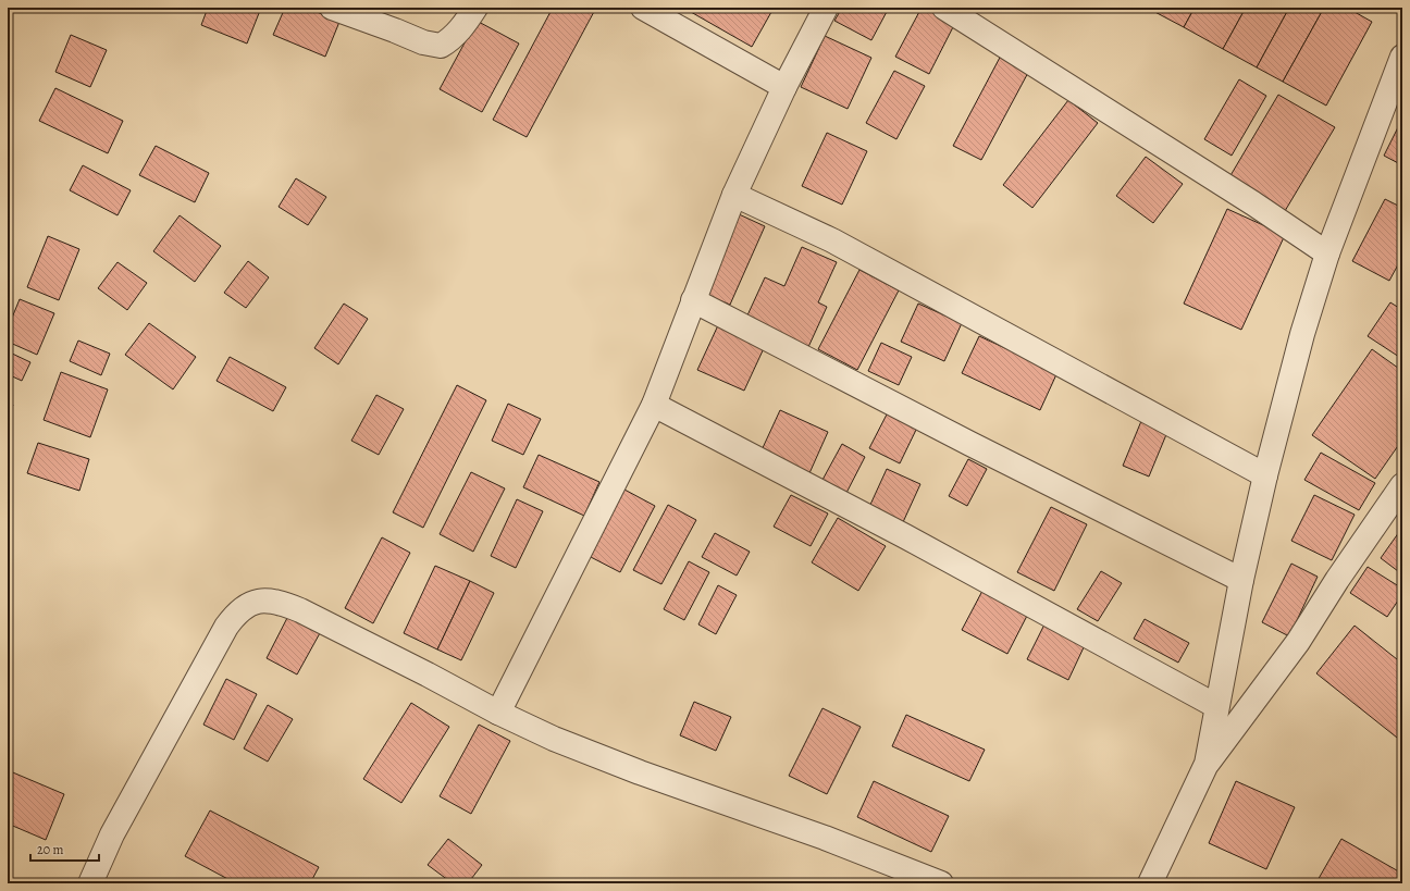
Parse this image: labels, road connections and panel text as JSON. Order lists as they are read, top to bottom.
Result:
{
  "scale_bar": "20 m"
}
